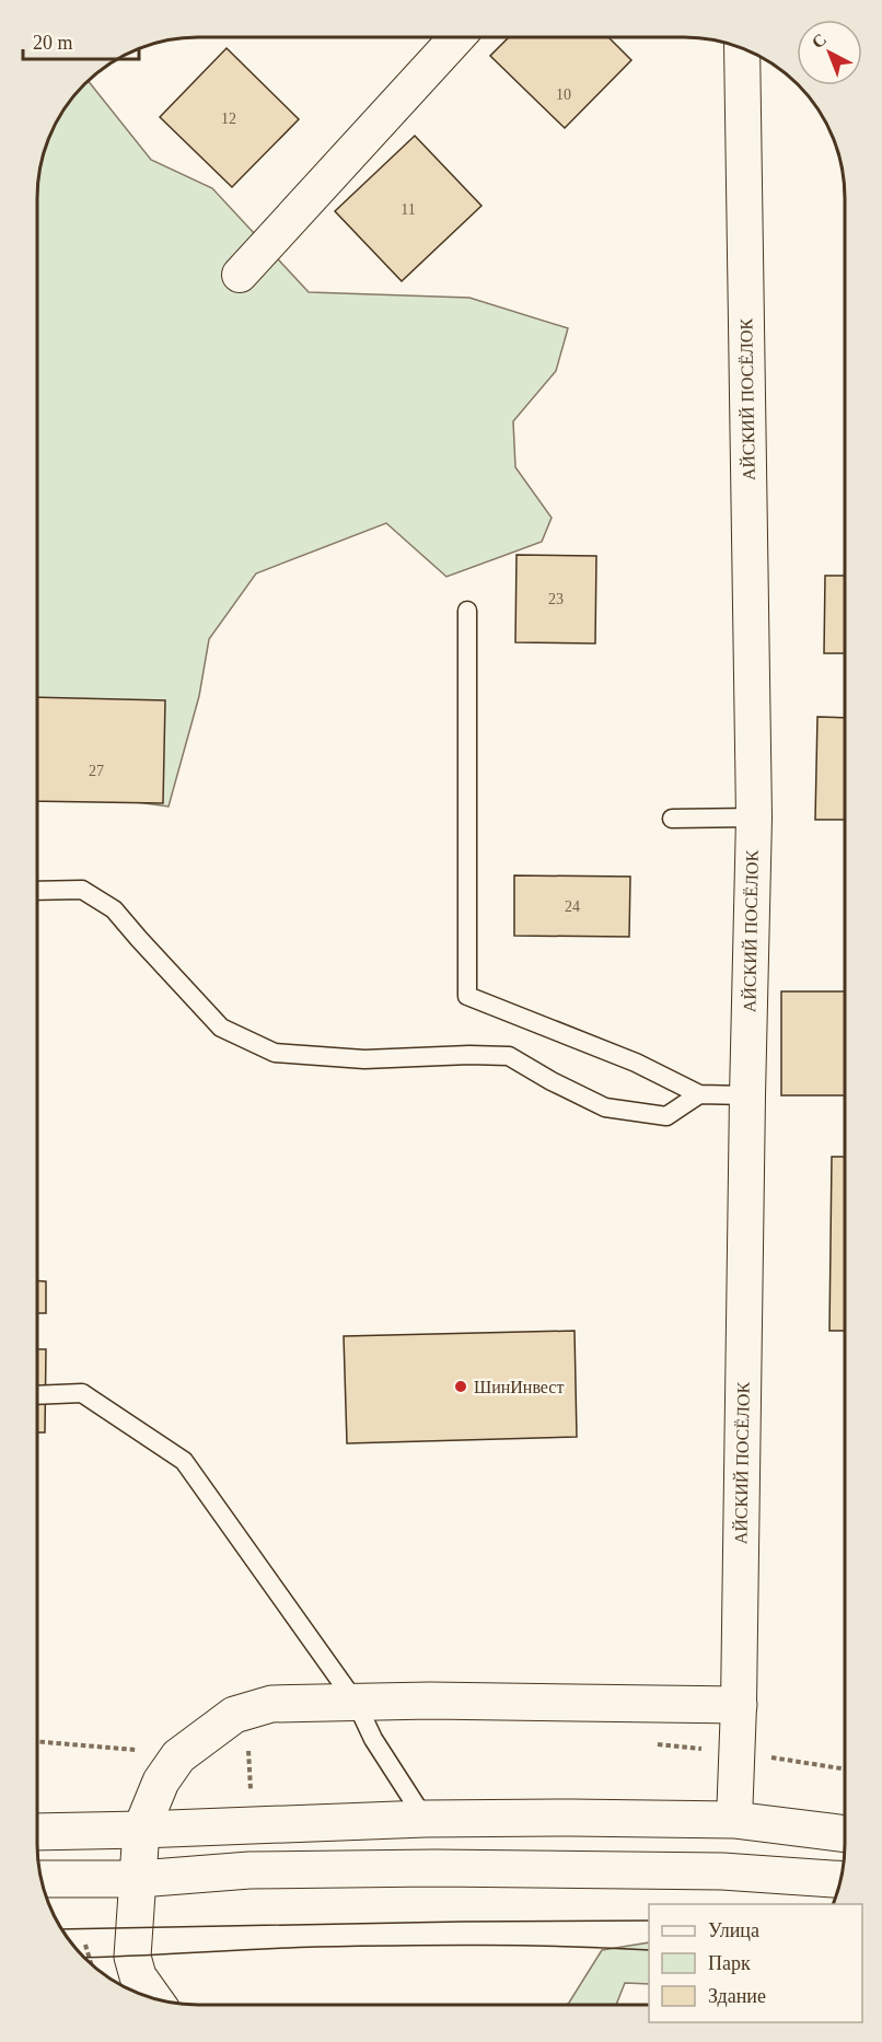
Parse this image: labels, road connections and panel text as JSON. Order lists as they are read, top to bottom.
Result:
{
  "streets": {
    "street": ["АЙСКИЙ ПОСЁЛОК"]
  },
  "places": ["ШинИнвест"],
  "house_numbers": [
    "10",
    "12",
    "11",
    "23",
    "27",
    "24"
  ],
  "legend": ["Улица", "Парк", "Здание"],
  "scale_bar": "20 m",
  "north": "top left"
}
